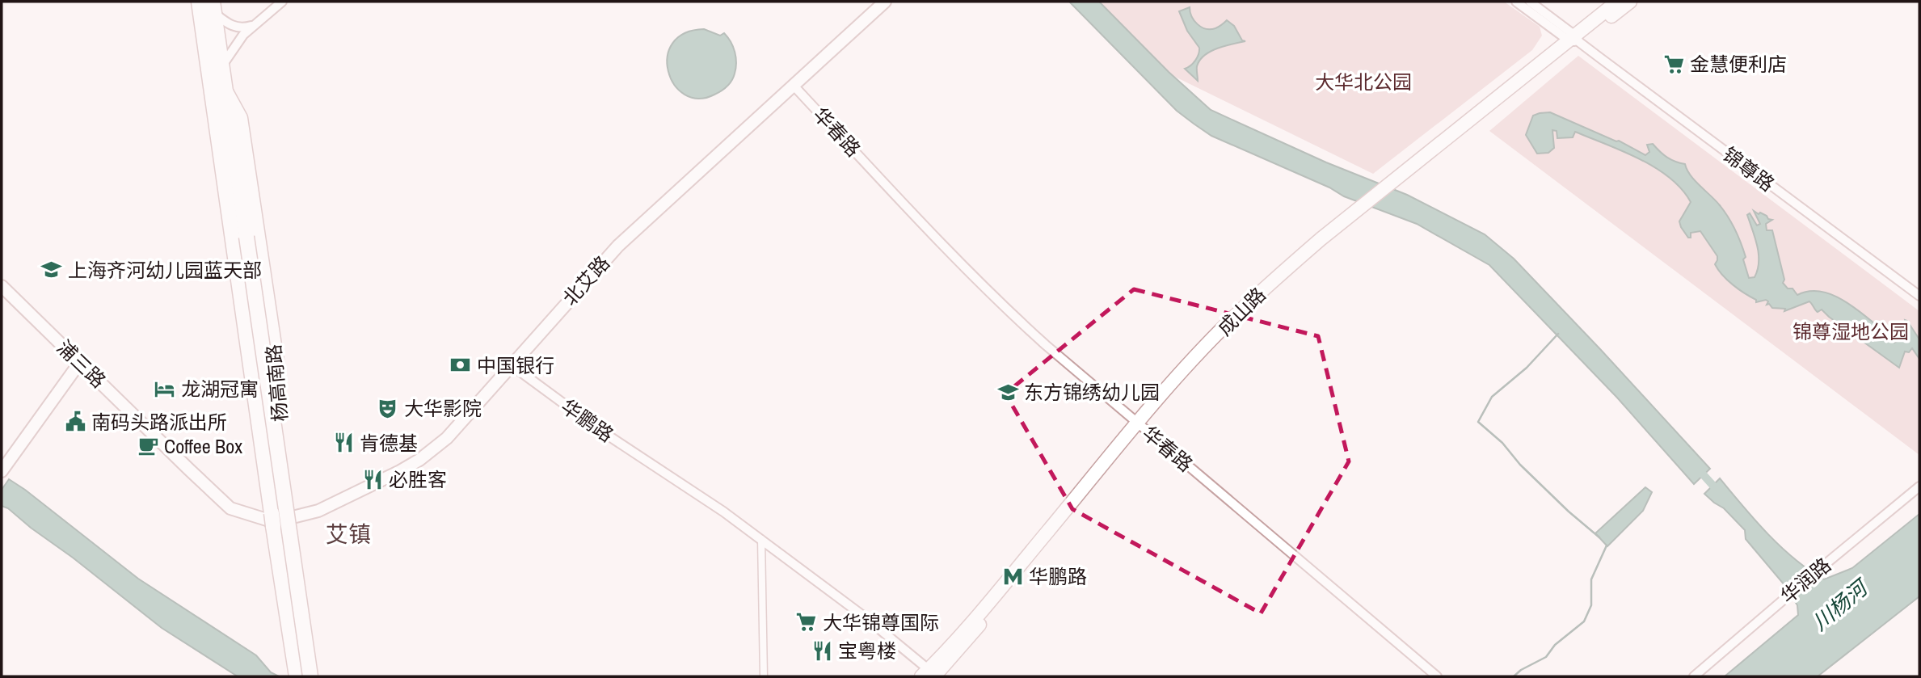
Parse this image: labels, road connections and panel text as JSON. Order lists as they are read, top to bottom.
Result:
{
  "streets": {
    "main road": ["成山路", "杨高南路"],
    "street": [
      "华春路",
      "锦尊路",
      "北艾路",
      "浦三路",
      "华鹏路",
      "华润路"
    ]
  },
  "crossings": [
    ["华春路", "北艾路"],
    ["华春路", "成山路"],
    ["锦尊路", "成山路"],
    ["北艾路", "浦三路"],
    ["北艾路", "杨高南路"],
    ["北艾路", "华鹏路"],
    ["成山路", "华鹏路"],
    ["浦三路", "杨高南路"]
  ],
  "districts": ["艾镇"],
  "water": ["川杨河"],
  "parks": ["大华北公园", "锦尊湿地公园"],
  "places": {
    "supermarket": ["金慧便利店", "大华锦尊国际"],
    "school or university": ["上海齐河幼儿园蓝天部", "东方锦绣幼儿园"],
    "bank": ["中国银行"],
    "hotel": ["龙湖冠寓"],
    "theatre": ["大华影院"],
    "public building": ["南码头路派出所"],
    "restaurant": ["肯德基", "必胜客", "宝粤楼"],
    "cafe": ["Coffee Box"],
    "metro station": ["华鹏路"]
  }
}
